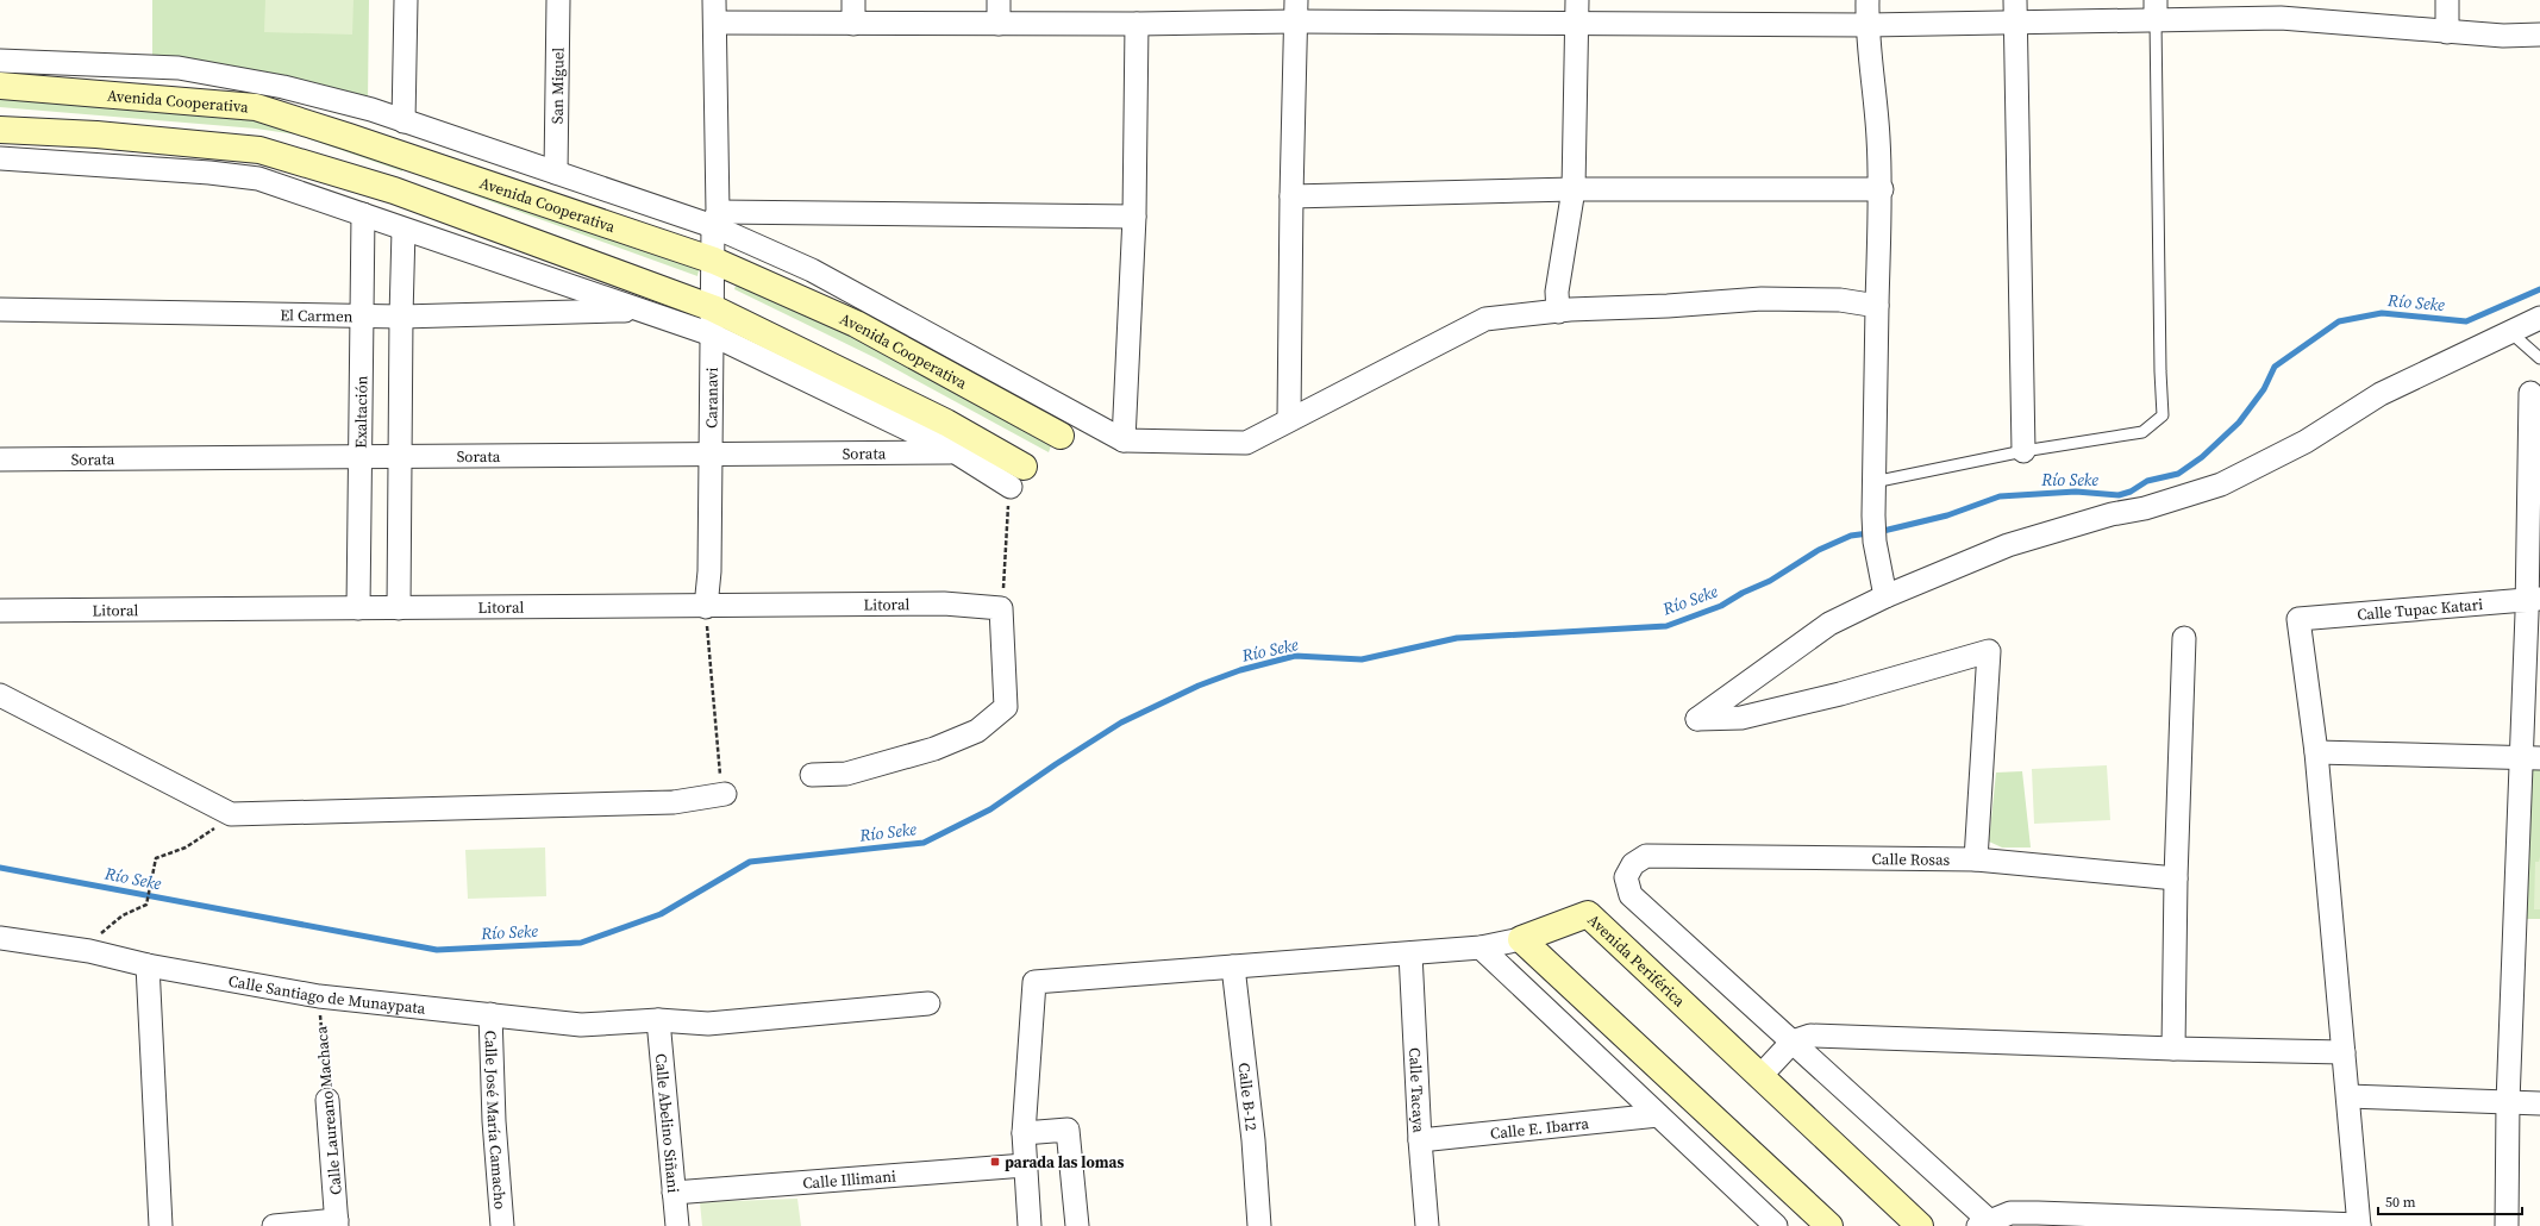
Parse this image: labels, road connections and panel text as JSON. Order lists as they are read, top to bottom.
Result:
{
  "streets": {
    "street": [
      "San Miguel",
      "Avenida Cooperativa",
      "El Carmen",
      "Caranavi",
      "Exaltación",
      "Sorata",
      "Litoral",
      "Calle Tupac Katari",
      "Calle Rosas",
      "Avenida Periférica",
      "Calle Santiago de Munaypata",
      "Calle Tacaya",
      "Calle B-12",
      "Calle Laureano Machaca",
      "Calle José María Camacho",
      "Calle Abelino Siñani",
      "Calle E. Ibarra",
      "Calle Illimani"
    ]
  },
  "crossings": [
    ["Avenida Cooperativa", "Caranavi"],
    ["El Carmen", "Exaltación"],
    ["Caranavi", "Sorata"],
    ["Caranavi", "Litoral"],
    ["Exaltación", "Sorata"],
    ["Exaltación", "Litoral"],
    ["Calle Santiago de Munaypata", "Calle Laureano Machaca"],
    ["Calle Santiago de Munaypata", "Calle José María Camacho"],
    ["Calle Santiago de Munaypata", "Calle Abelino Siñani"],
    ["Calle Tacaya", "Calle E. Ibarra"],
    ["Calle Abelino Siñani", "Calle Illimani"]
  ],
  "water": ["Río Seke"],
  "places": {
    "transit": ["parada las lomas"]
  },
  "scale_bar": "50 m"
}
